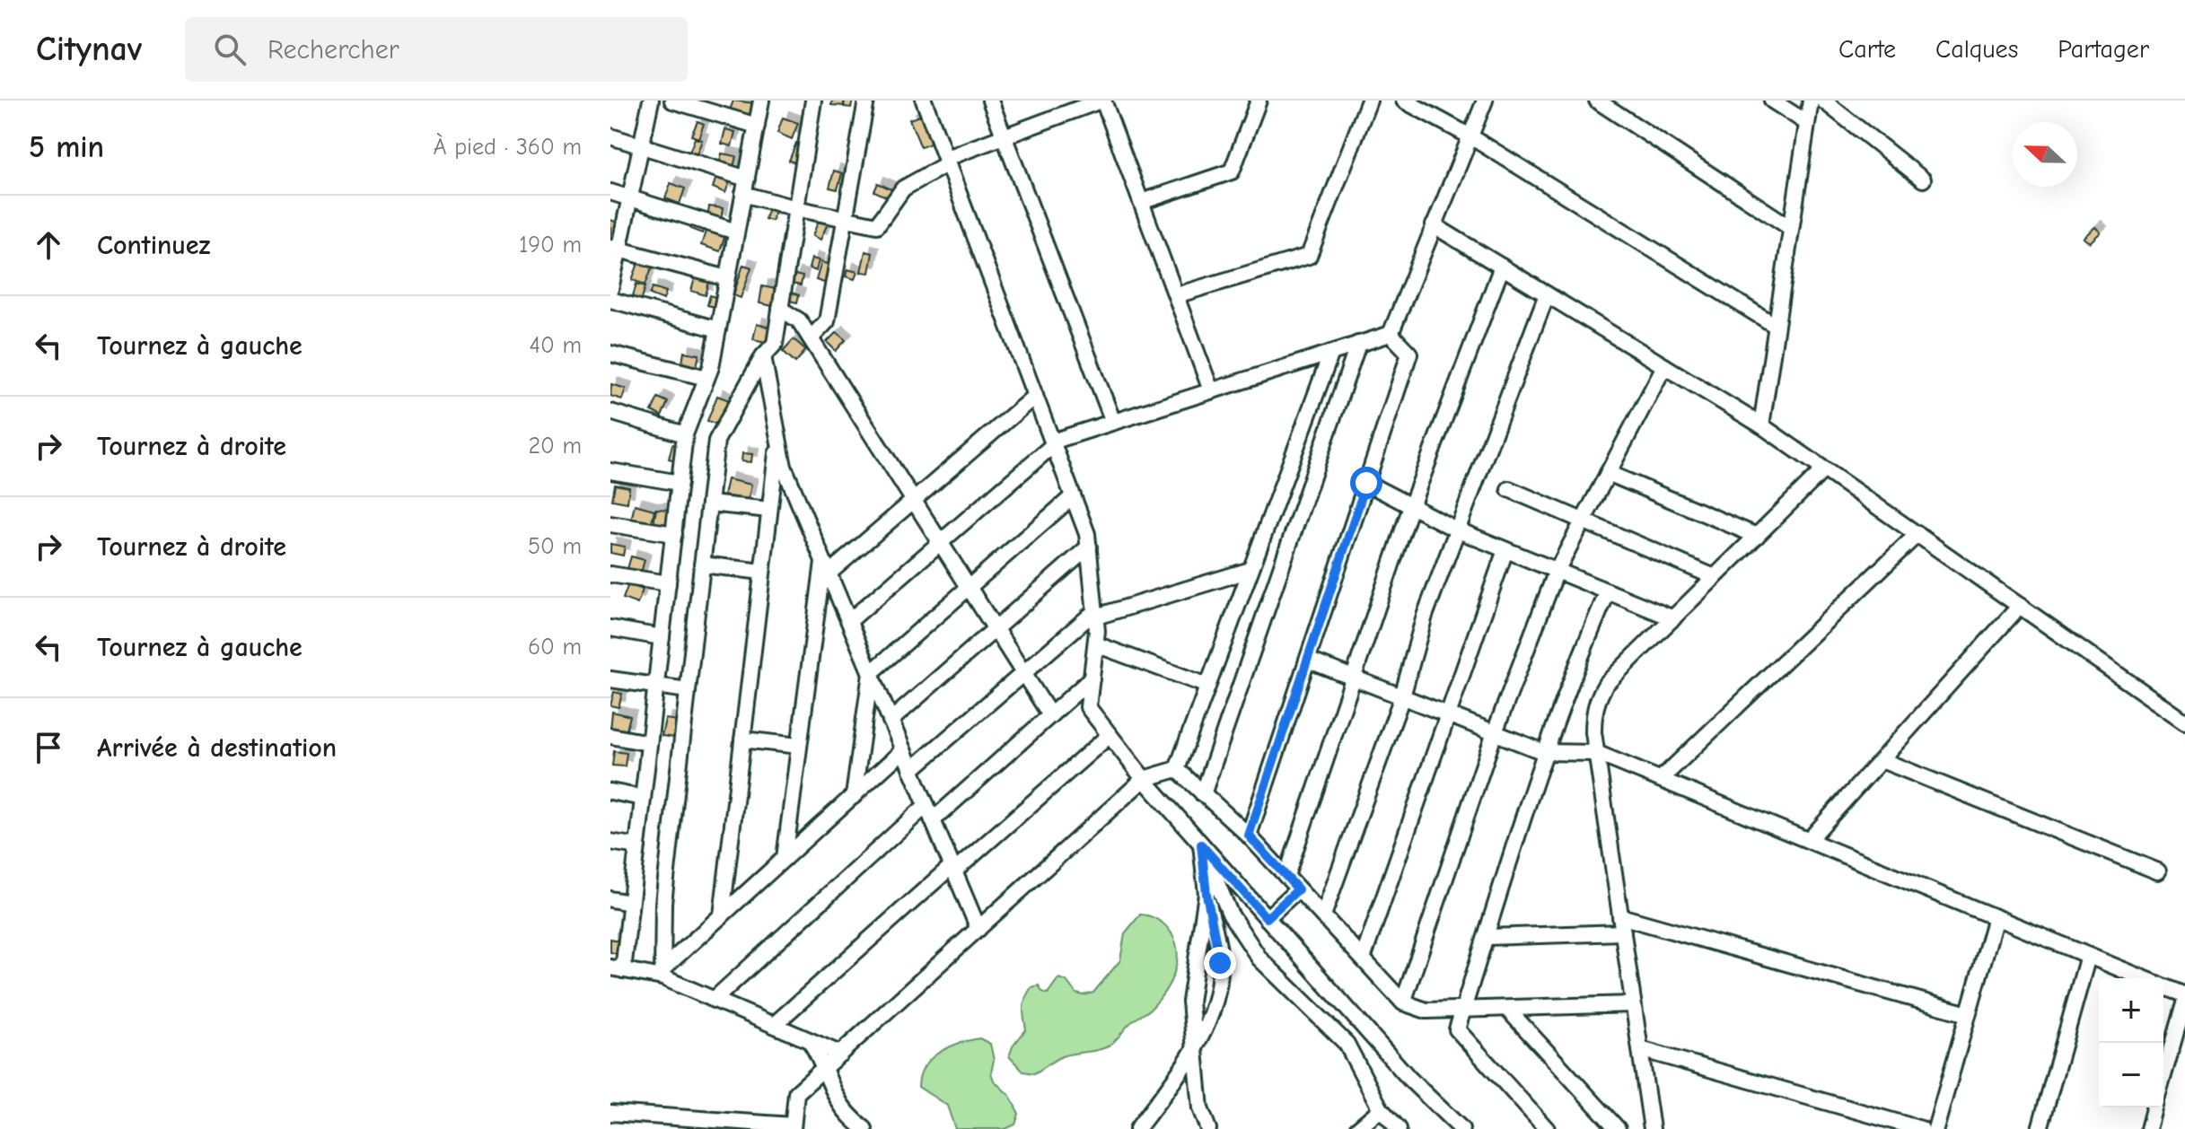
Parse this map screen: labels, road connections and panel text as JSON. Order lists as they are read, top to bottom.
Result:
{
  "north": "left",
  "page": {
    "header": "Citynav",
    "search": "Rechercher",
    "nav": ["Carte", "Calques", "Partager"],
    "heading": ["5 min", "À pied · 360 m"],
    "list": [
      ["Continuez", "190 m"],
      ["Tournez à gauche", "40 m"],
      ["Tournez à droite", "20 m"],
      ["Tournez à droite", "50 m"],
      ["Tournez à gauche", "60 m"],
      "Arrivée à destination"
    ],
    "map_buttons": ["+", "−"]
  }
}
